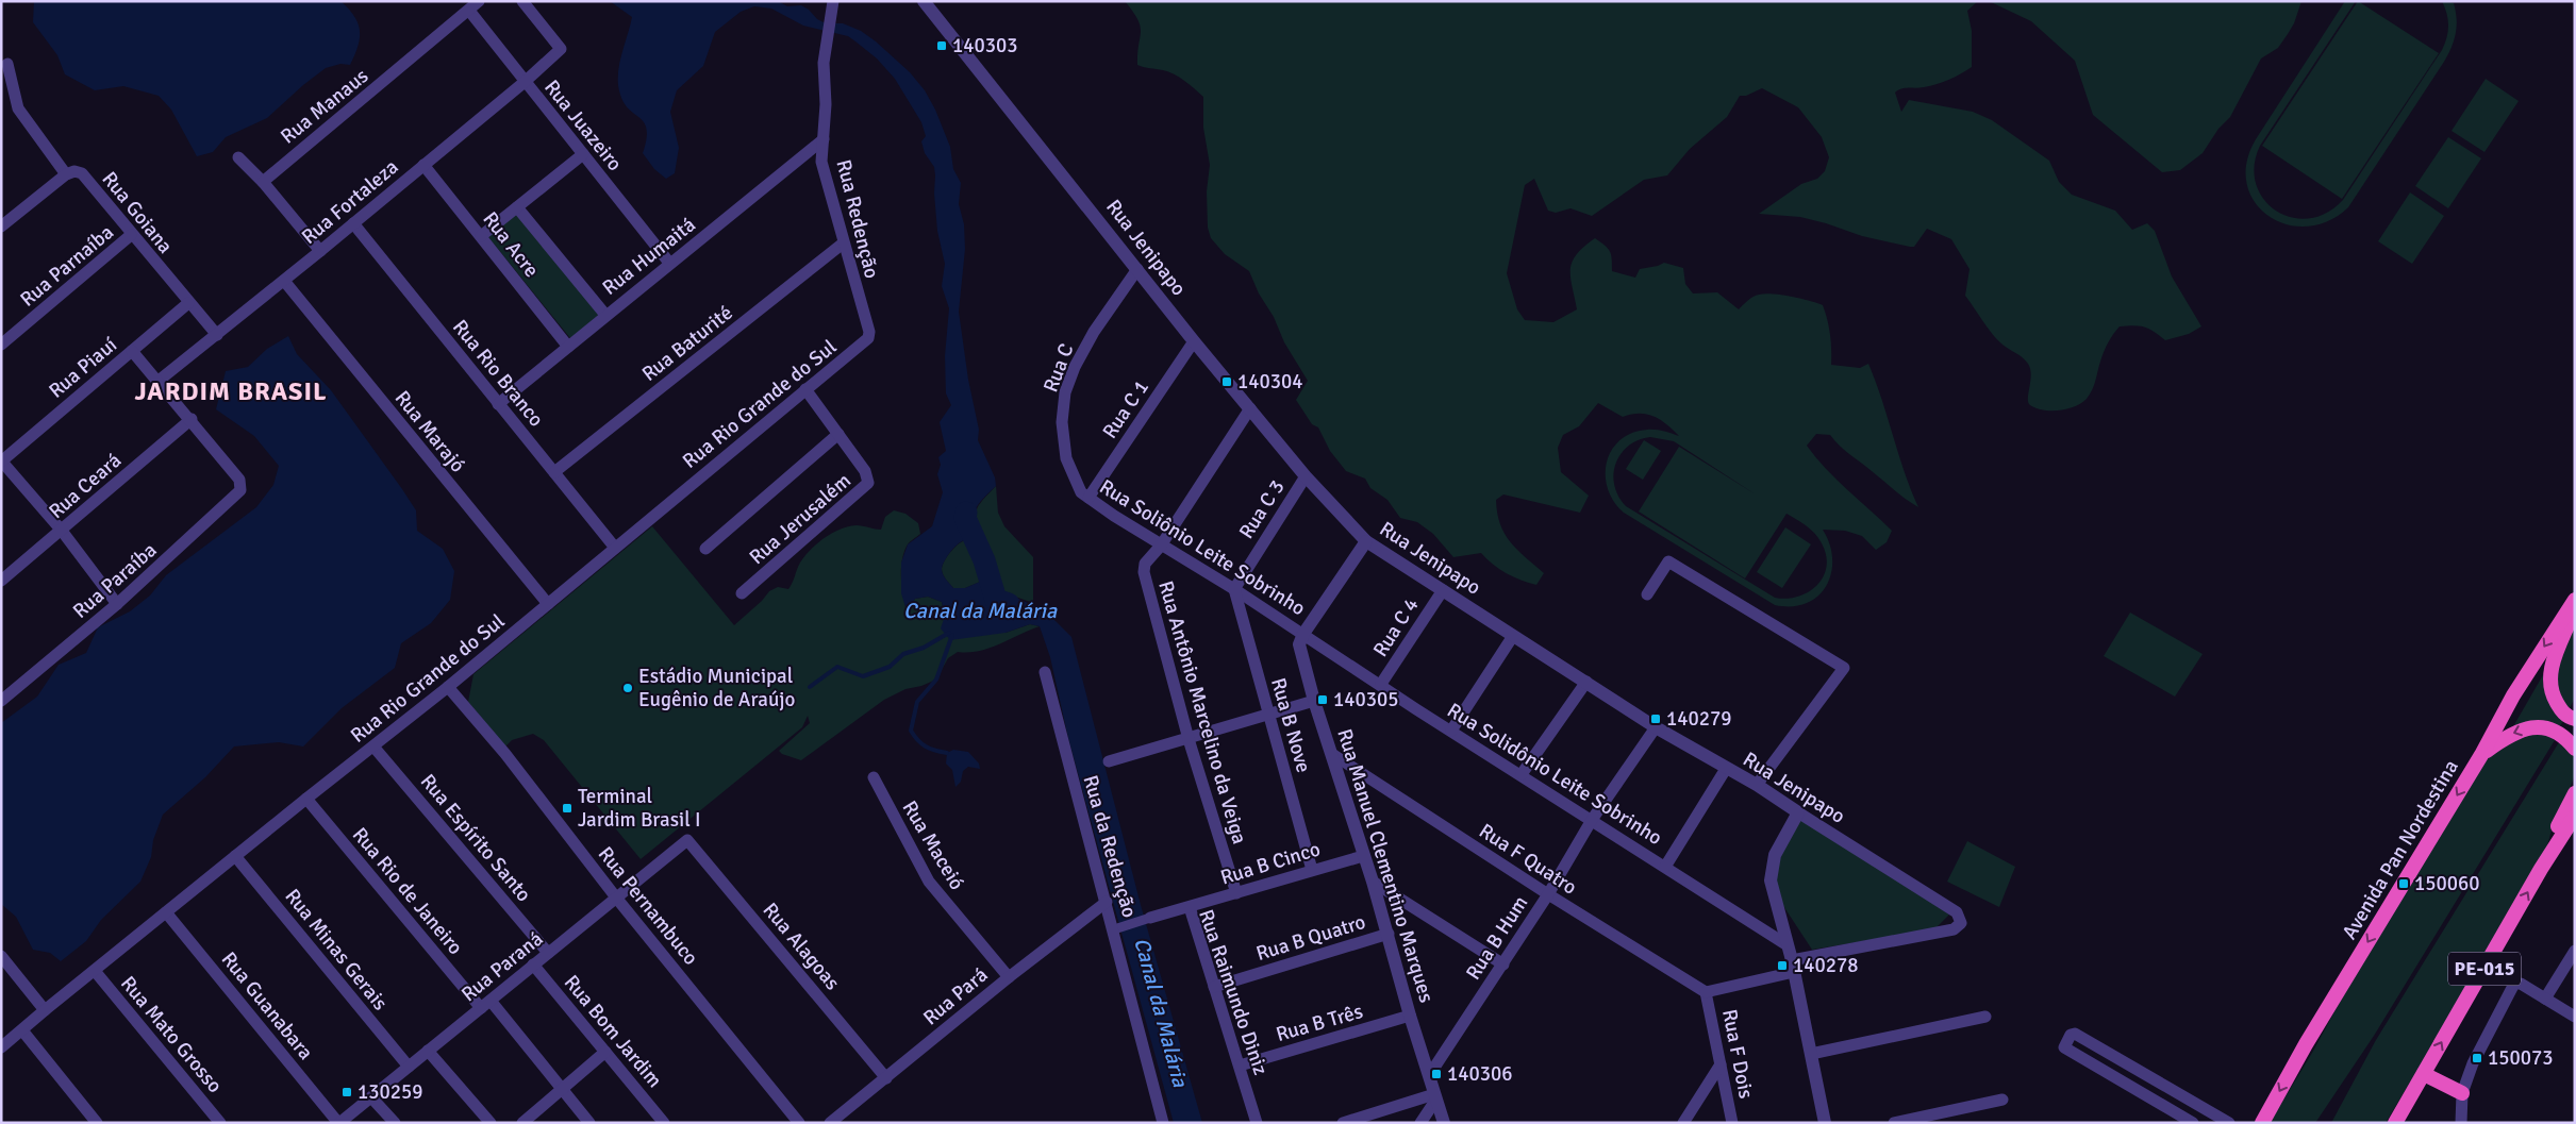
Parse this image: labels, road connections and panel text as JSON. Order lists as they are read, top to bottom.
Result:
{
  "streets": {
    "highway": ["Avenida Pan Nordestina", "PE-015"],
    "street": [
      "Rua Manaus",
      "Rua Juazeiro",
      "Rua Fortaleza",
      "Rua Goiana",
      "Rua Redenção",
      "Rua Acre",
      "Rua Jenipapo",
      "Rua Humaitá",
      "Rua Parnaíba",
      "Rua Baturité",
      "Rua Piauí",
      "Rua C",
      "Rua Rio Branco",
      "Rua Rio Grande do Sul",
      "Rua C 1",
      "Rua Marajó",
      "Rua Ceará",
      "Rua C 3",
      "Rua Jerusalém",
      "Rua Soliônio Leite Sobrinho",
      "Rua Paraíba",
      "Rua C 4",
      "Rua Antônio Marcelino da Veiga",
      "Rua B Nove",
      "Rua Solidônio Leite Sobrinho",
      "Rua Espírito Santo",
      "Rua Maceió",
      "Rua da Redenção",
      "Rua F Quatro",
      "Rua B Cinco",
      "Rua Manuel Clementino Marques",
      "Rua Rio de Janeiro",
      "Rua Pernambuco",
      "Rua B Quatro",
      "Rua B Hum",
      "Rua Alagoas",
      "Rua Minas Gerais",
      "Rua Paraná",
      "Rua Raimundo Diniz",
      "Rua Pará",
      "Rua Guanabara",
      "Rua B Três",
      "Rua Bom Jardim",
      "Rua Mato Grosso",
      "Rua F Dois"
    ]
  },
  "crossings": [
    ["Rua Manaus", "Rua Juazeiro"],
    ["Rua Juazeiro", "Rua Fortaleza"],
    ["Rua Juazeiro", "Rua Humaitá"],
    ["Rua Fortaleza", "Rua Goiana"],
    ["Rua Fortaleza", "Rua Acre"],
    ["Rua Fortaleza", "Rua Rio Branco"],
    ["Rua Fortaleza", "Rua Marajó"],
    ["Rua Goiana", "Rua Parnaíba"],
    ["Rua Goiana", "Rua Piauí"],
    ["Rua Redenção", "Rua Humaitá"],
    ["Rua Redenção", "Rua Baturité"],
    ["Rua Redenção", "Rua Rio Grande do Sul"],
    ["Rua Acre", "Rua Humaitá"],
    ["Rua Jenipapo", "Rua C"],
    ["Rua Jenipapo", "Rua C 1"],
    ["Rua Jenipapo", "Rua C 3"],
    ["Rua Jenipapo", "Rua C 4"],
    ["Rua Jenipapo", "Rua Antônio Marcelino da Veiga"],
    ["Rua Jenipapo", "Rua B Hum"],
    ["Rua Humaitá", "Rua Rio Branco"],
    ["Rua Baturité", "Rua Rio Branco"],
    ["Rua C", "Rua C 1"],
    ["Rua C", "Rua Soliônio Leite Sobrinho"],
    ["Rua Rio Branco", "Rua Rio Grande do Sul"],
    ["Rua Rio Grande do Sul", "Rua Marajó"],
    ["Rua Rio Grande do Sul", "Rua Jerusalém"],
    ["Rua Rio Grande do Sul", "Rua Espírito Santo"],
    ["Rua Rio Grande do Sul", "Rua Rio de Janeiro"],
    ["Rua Rio Grande do Sul", "Rua Pernambuco"],
    ["Rua Rio Grande do Sul", "Rua Minas Gerais"],
    ["Rua Rio Grande do Sul", "Rua Guanabara"],
    ["Rua Rio Grande do Sul", "Rua Mato Grosso"],
    ["Rua C 1", "Rua Soliônio Leite Sobrinho"],
    ["Rua Ceará", "Rua Paraíba"],
    ["Rua C 3", "Rua Soliônio Leite Sobrinho"],
    ["Rua C 3", "Rua B Nove"],
    ["Rua Soliônio Leite Sobrinho", "Rua Antônio Marcelino da Veiga"],
    ["Rua Soliônio Leite Sobrinho", "Rua B Nove"],
    ["Rua Soliônio Leite Sobrinho", "Rua Solidônio Leite Sobrinho"],
    ["Rua Soliônio Leite Sobrinho", "Rua Manuel Clementino Marques"],
    ["Rua C 4", "Rua Solidônio Leite Sobrinho"],
    ["Rua Antônio Marcelino da Veiga", "Rua B Cinco"],
    ["Rua B Nove", "Rua B Cinco"],
    ["Rua Solidônio Leite Sobrinho", "Rua Manuel Clementino Marques"],
    ["Rua Solidônio Leite Sobrinho", "Rua B Hum"],
    ["Rua Espírito Santo", "Rua Paraná"],
    ["Rua Maceió", "Rua Pará"],
    ["Rua da Redenção", "Rua Pará"],
    ["Rua F Quatro", "Rua Manuel Clementino Marques"],
    ["Rua F Quatro", "Rua B Hum"],
    ["Rua F Quatro", "Rua F Dois"],
    ["Rua B Cinco", "Rua Manuel Clementino Marques"],
    ["Rua B Cinco", "Rua Raimundo Diniz"],
    ["Rua Manuel Clementino Marques", "Rua B Quatro"],
    ["Rua Manuel Clementino Marques", "Rua B Hum"],
    ["Rua Manuel Clementino Marques", "Rua B Três"],
    ["Rua Rio de Janeiro", "Rua Paraná"],
    ["Rua Pernambuco", "Rua Paraná"],
    ["Rua B Quatro", "Rua Raimundo Diniz"],
    ["Rua Alagoas", "Rua Paraná"],
    ["Rua Alagoas", "Rua Pará"],
    ["Rua Minas Gerais", "Rua Paraná"],
    ["Rua Paraná", "Rua Guanabara"],
    ["Rua Paraná", "Rua Bom Jardim"],
    ["Rua Raimundo Diniz", "Rua B Três"]
  ],
  "districts": ["JARDIM BRASIL"],
  "water": ["Canal da Malária"],
  "places": {
    "transit": [
      "140303",
      "140304",
      "140305",
      "140279",
      "Terminal Jardim Brasil I",
      "150060",
      "140278",
      "150073",
      "140306",
      "130259"
    ],
    "other": ["Estádio Municipal Eugênio de Araújo"]
  }
}
